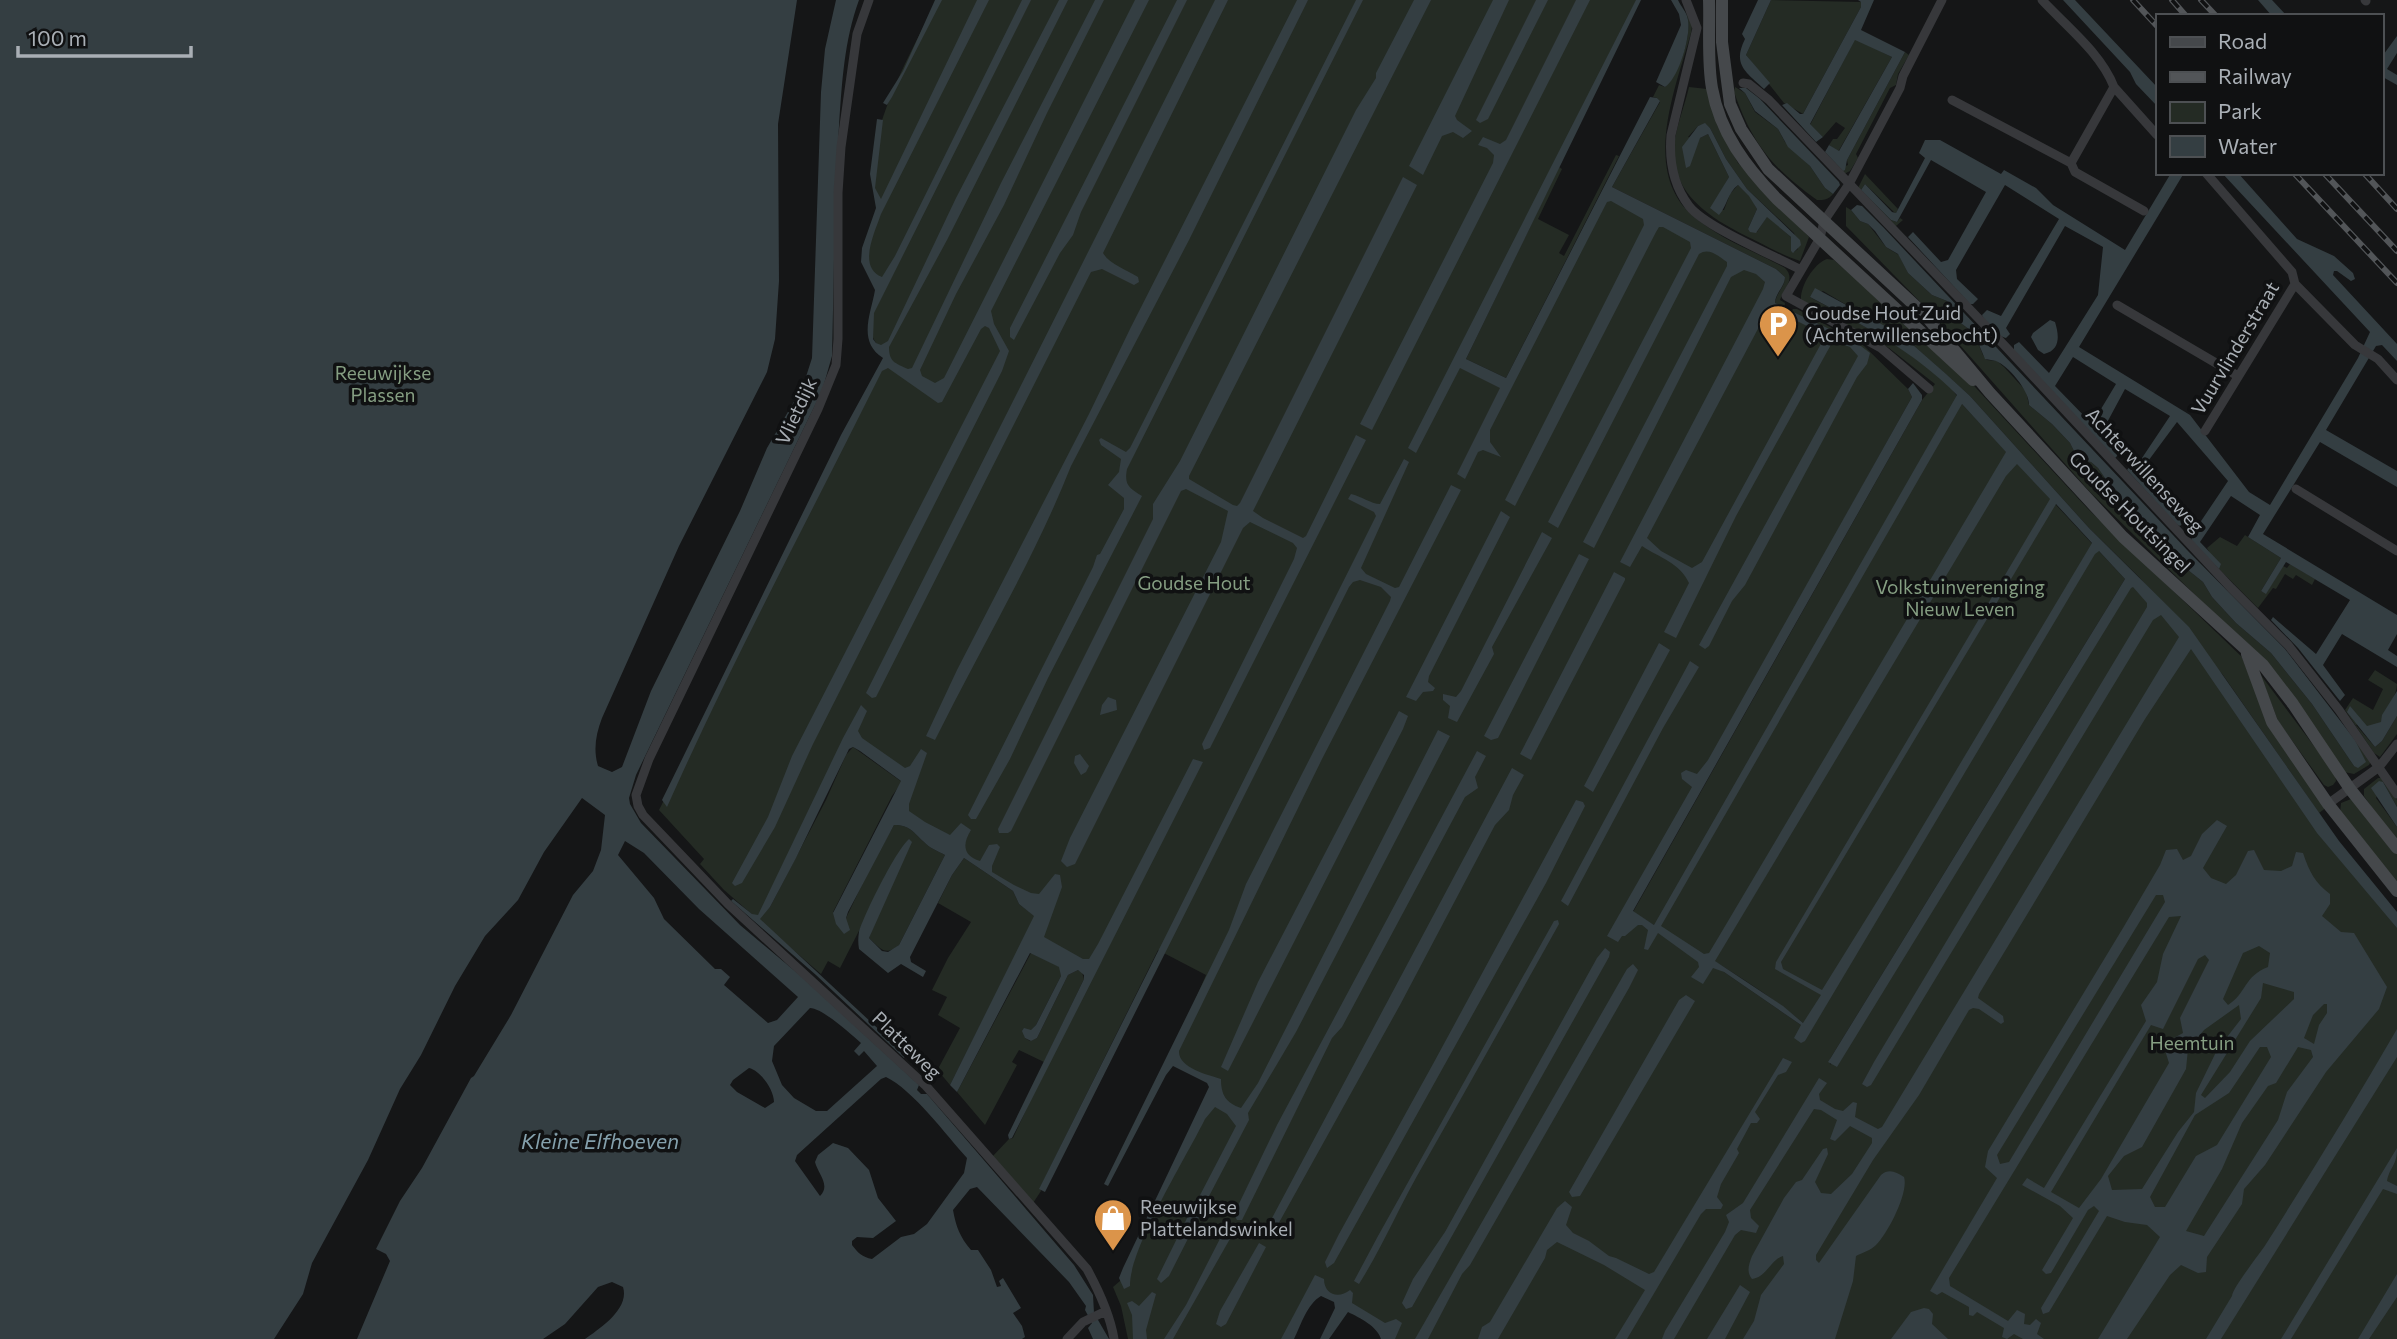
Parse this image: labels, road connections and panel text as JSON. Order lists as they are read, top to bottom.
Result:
{
  "streets": {
    "main road": ["Goudse Houtsingel"],
    "street": [
      "Vuurvlinderstraat",
      "Vlietdijk",
      "Achterwillenseweg",
      "Platteweg"
    ]
  },
  "crossings": [
    ["Vlietdijk", "Platteweg"]
  ],
  "water": ["Kleine Elfhoeven"],
  "parks": [
    "Reeuwijkse Plassen",
    "Goudse Hout",
    "Volkstuinvereniging Nieuw Leven",
    "Heemtuin"
  ],
  "places": {
    "parking": ["Goudse Hout Zuid (Achterwillensebocht)"],
    "shop": ["Reeuwijkse Plattelandswinkel"]
  },
  "legend": [
    "Road",
    "Railway",
    "Park",
    "Water"
  ],
  "scale_bar": "100 m"
}
